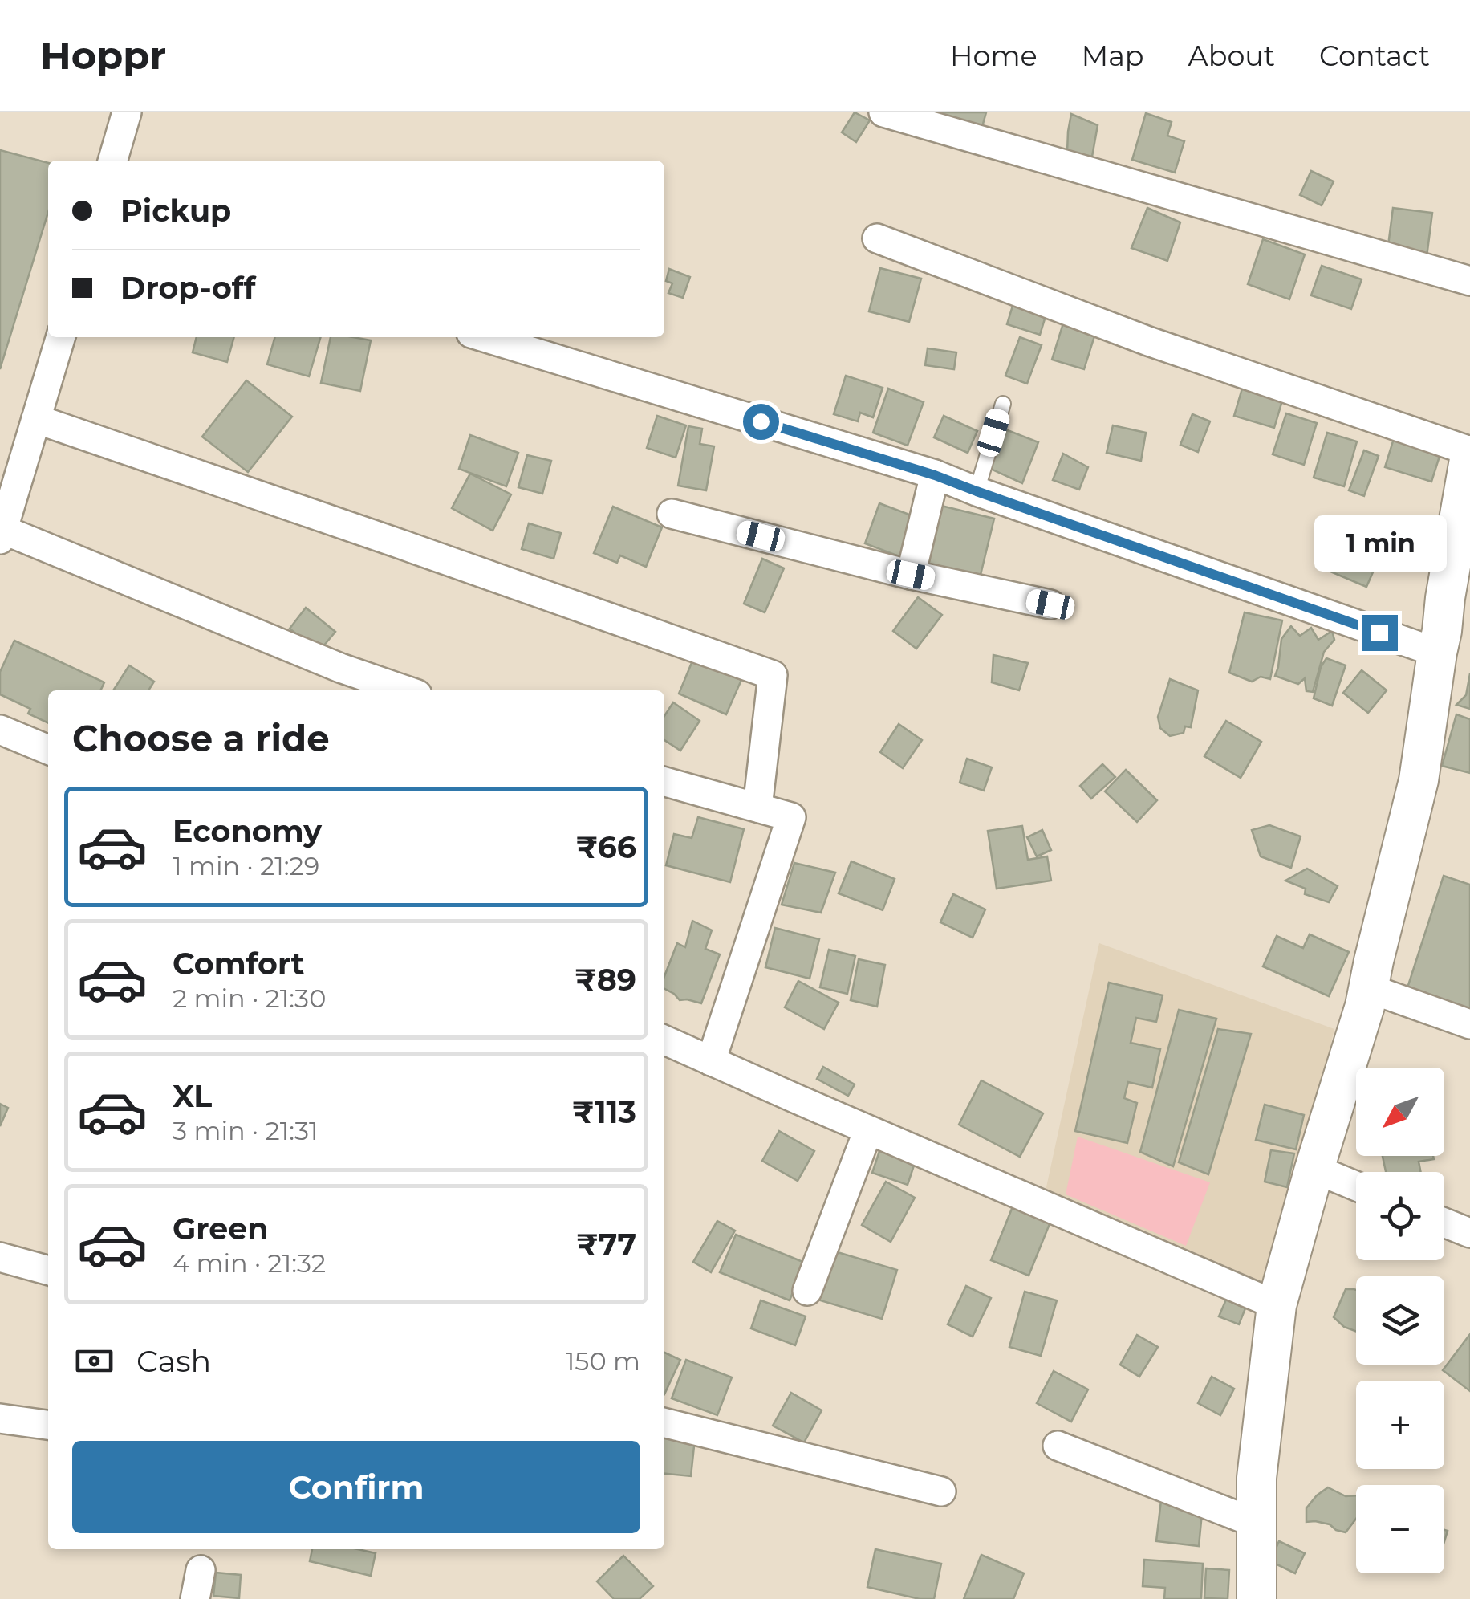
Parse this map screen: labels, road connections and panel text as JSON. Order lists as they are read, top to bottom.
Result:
{
  "north": "bottom left",
  "page": {
    "header": "Hoppr",
    "nav": [
      "Home",
      "Map",
      "About",
      "Contact"
    ],
    "banner": ["Pickup", "Drop-off"],
    "bubble": "1 min",
    "heading": "Choose a ride",
    "list": [
      {
        "name": "Economy",
        "note": "1 min · 21:29",
        "value": "₹66"
      },
      {
        "name": "Comfort",
        "note": "2 min · 21:30",
        "value": "₹89"
      },
      {
        "name": "XL",
        "note": "3 min · 21:31",
        "value": "₹113"
      },
      {
        "name": "Green",
        "note": "4 min · 21:32",
        "value": "₹77"
      }
    ],
    "map_buttons": ["+", "−"],
    "pay": ["Cash", "150 m"],
    "buttons": "Confirm"
  }
}
